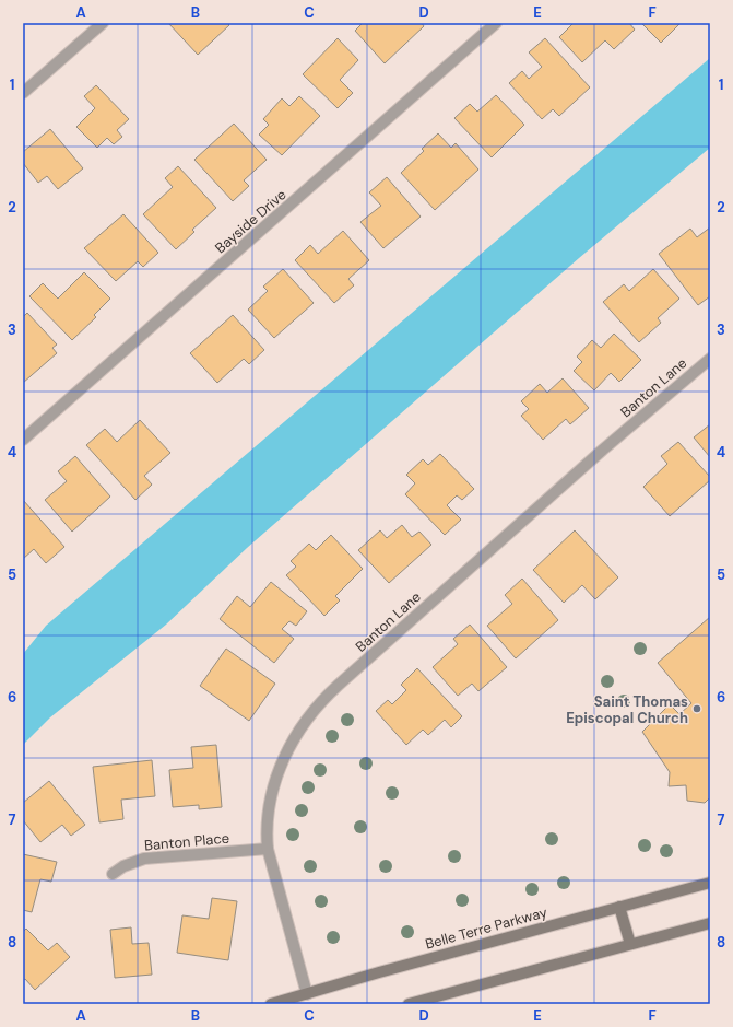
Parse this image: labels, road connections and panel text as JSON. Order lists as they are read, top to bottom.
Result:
{
  "streets": {
    "main road": ["Belle Terre Parkway"],
    "street": ["Bayside Drive", "Banton Lane", "Banton Place"]
  },
  "crossings": [
    ["Banton Lane", "Banton Place"],
    ["Banton Lane", "Belle Terre Parkway"]
  ],
  "places": ["Saint Thomas Episcopal Church"],
  "grid": {
    "columns": [
      "A",
      "B",
      "C",
      "D",
      "E",
      "F"
    ],
    "rows": [
      "1",
      "2",
      "3",
      "4",
      "5",
      "6",
      "7",
      "8"
    ]
  }
}
